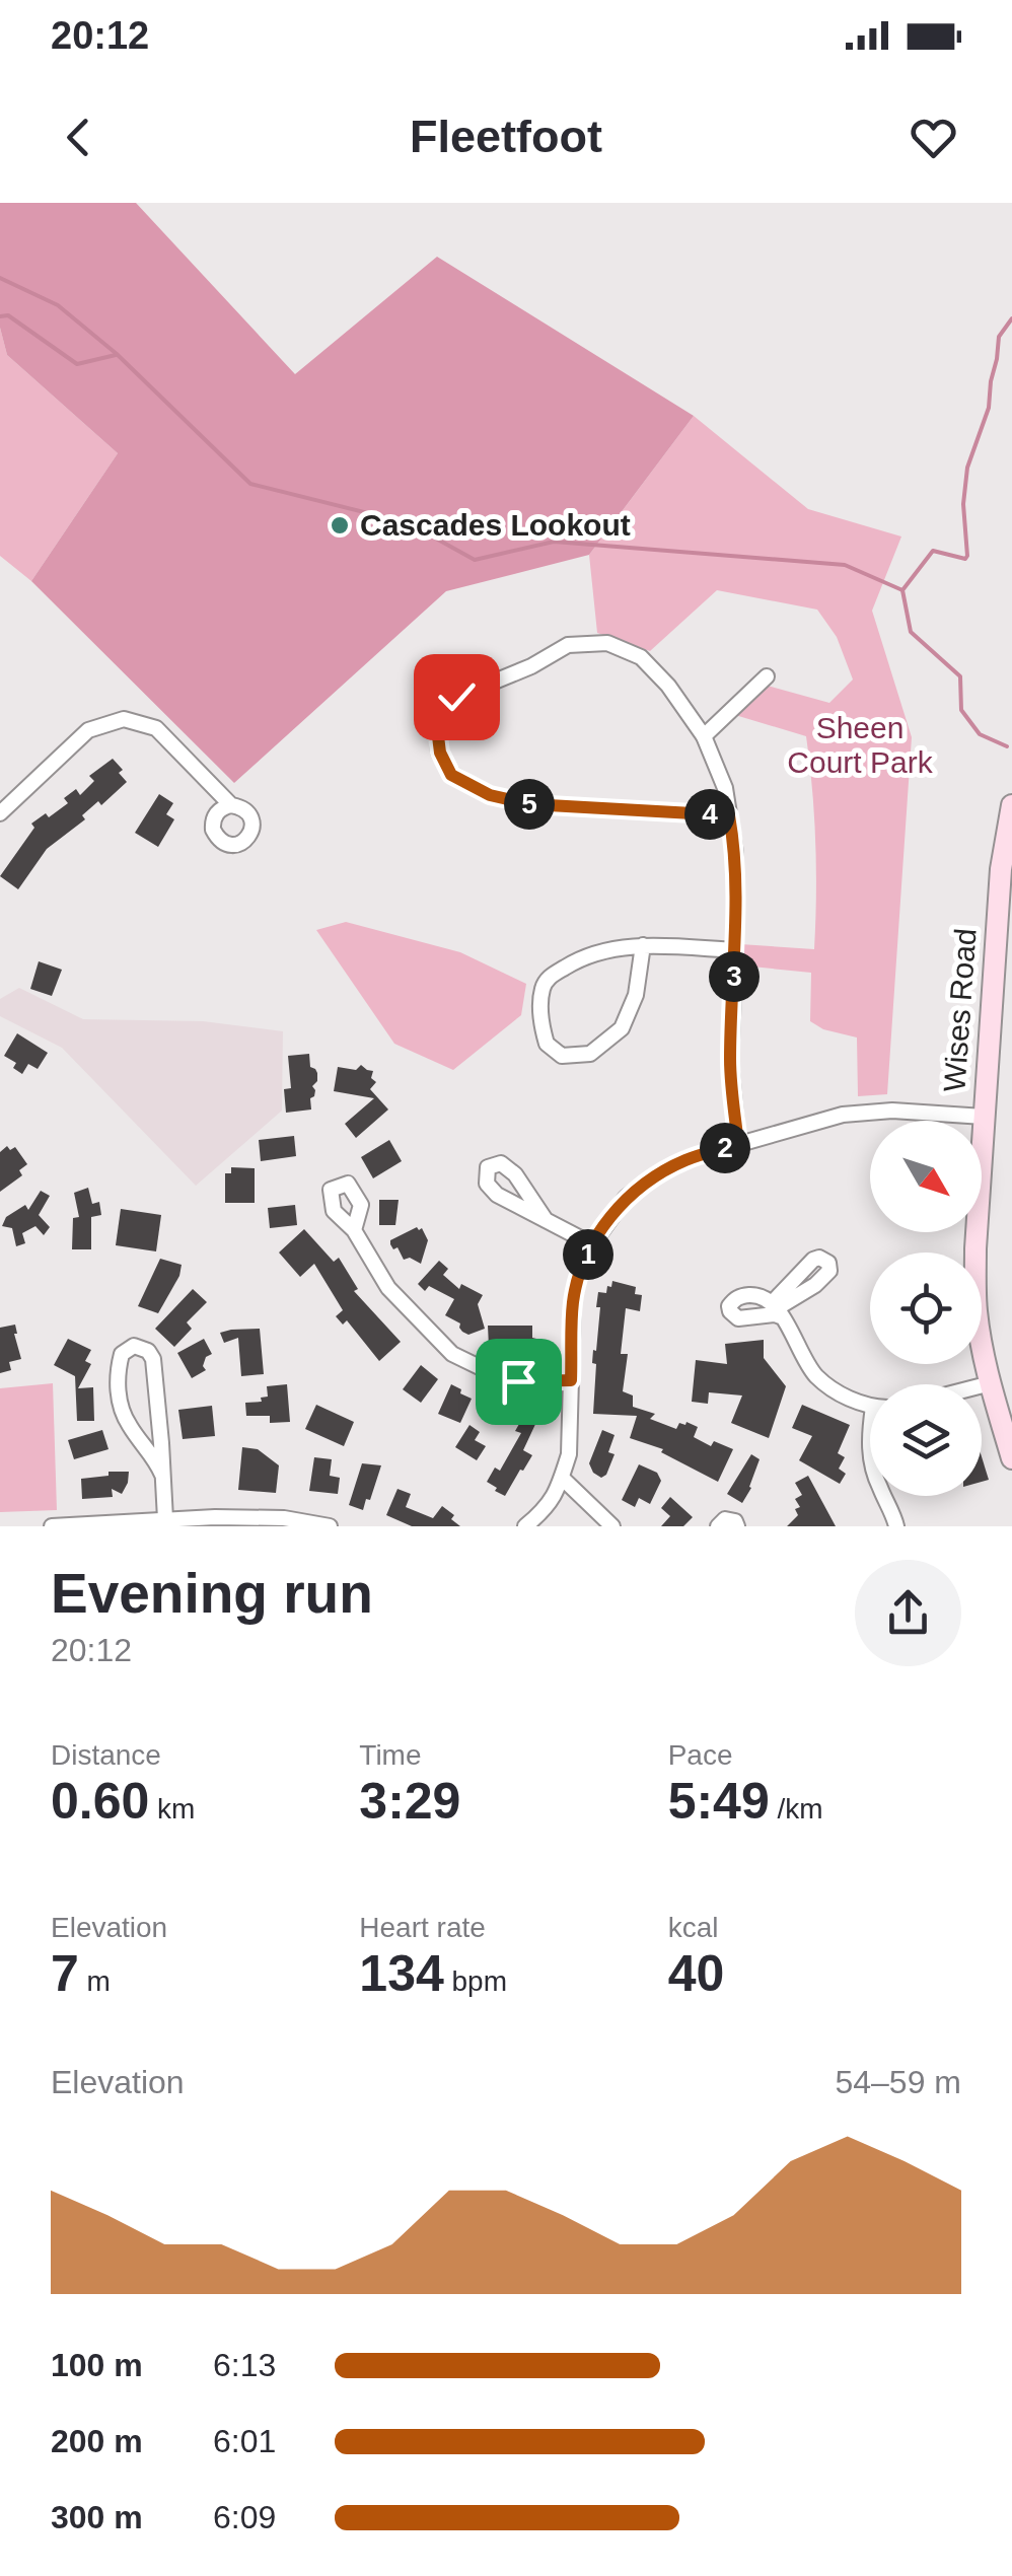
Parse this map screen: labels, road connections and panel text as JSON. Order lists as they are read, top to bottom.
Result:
{
  "streets": {
    "street": ["Wises Road"]
  },
  "parks": ["Sheen Court Park"],
  "places": ["Cascades Lookout"],
  "north": "bottom right",
  "page": {
    "status": "20:12",
    "header": "Fleetfoot",
    "pins": [
      "5",
      "4",
      "3",
      "2",
      "1"
    ],
    "heading": ["Evening run", "20:12"],
    "stats": [
      ["Distance", "0.60 km"],
      ["Time", "3:29"],
      ["Pace", "5:49 /km"],
      ["Elevation", "7 m"],
      ["Heart rate", "134 bpm"],
      ["kcal", "40"]
    ],
    "chart": ["Elevation", "54–59 m"],
    "list": [
      {
        "name": "100 m",
        "note": "6:13"
      },
      {
        "name": "200 m",
        "note": "6:01"
      },
      {
        "name": "300 m",
        "note": "6:09"
      }
    ]
  }
}
